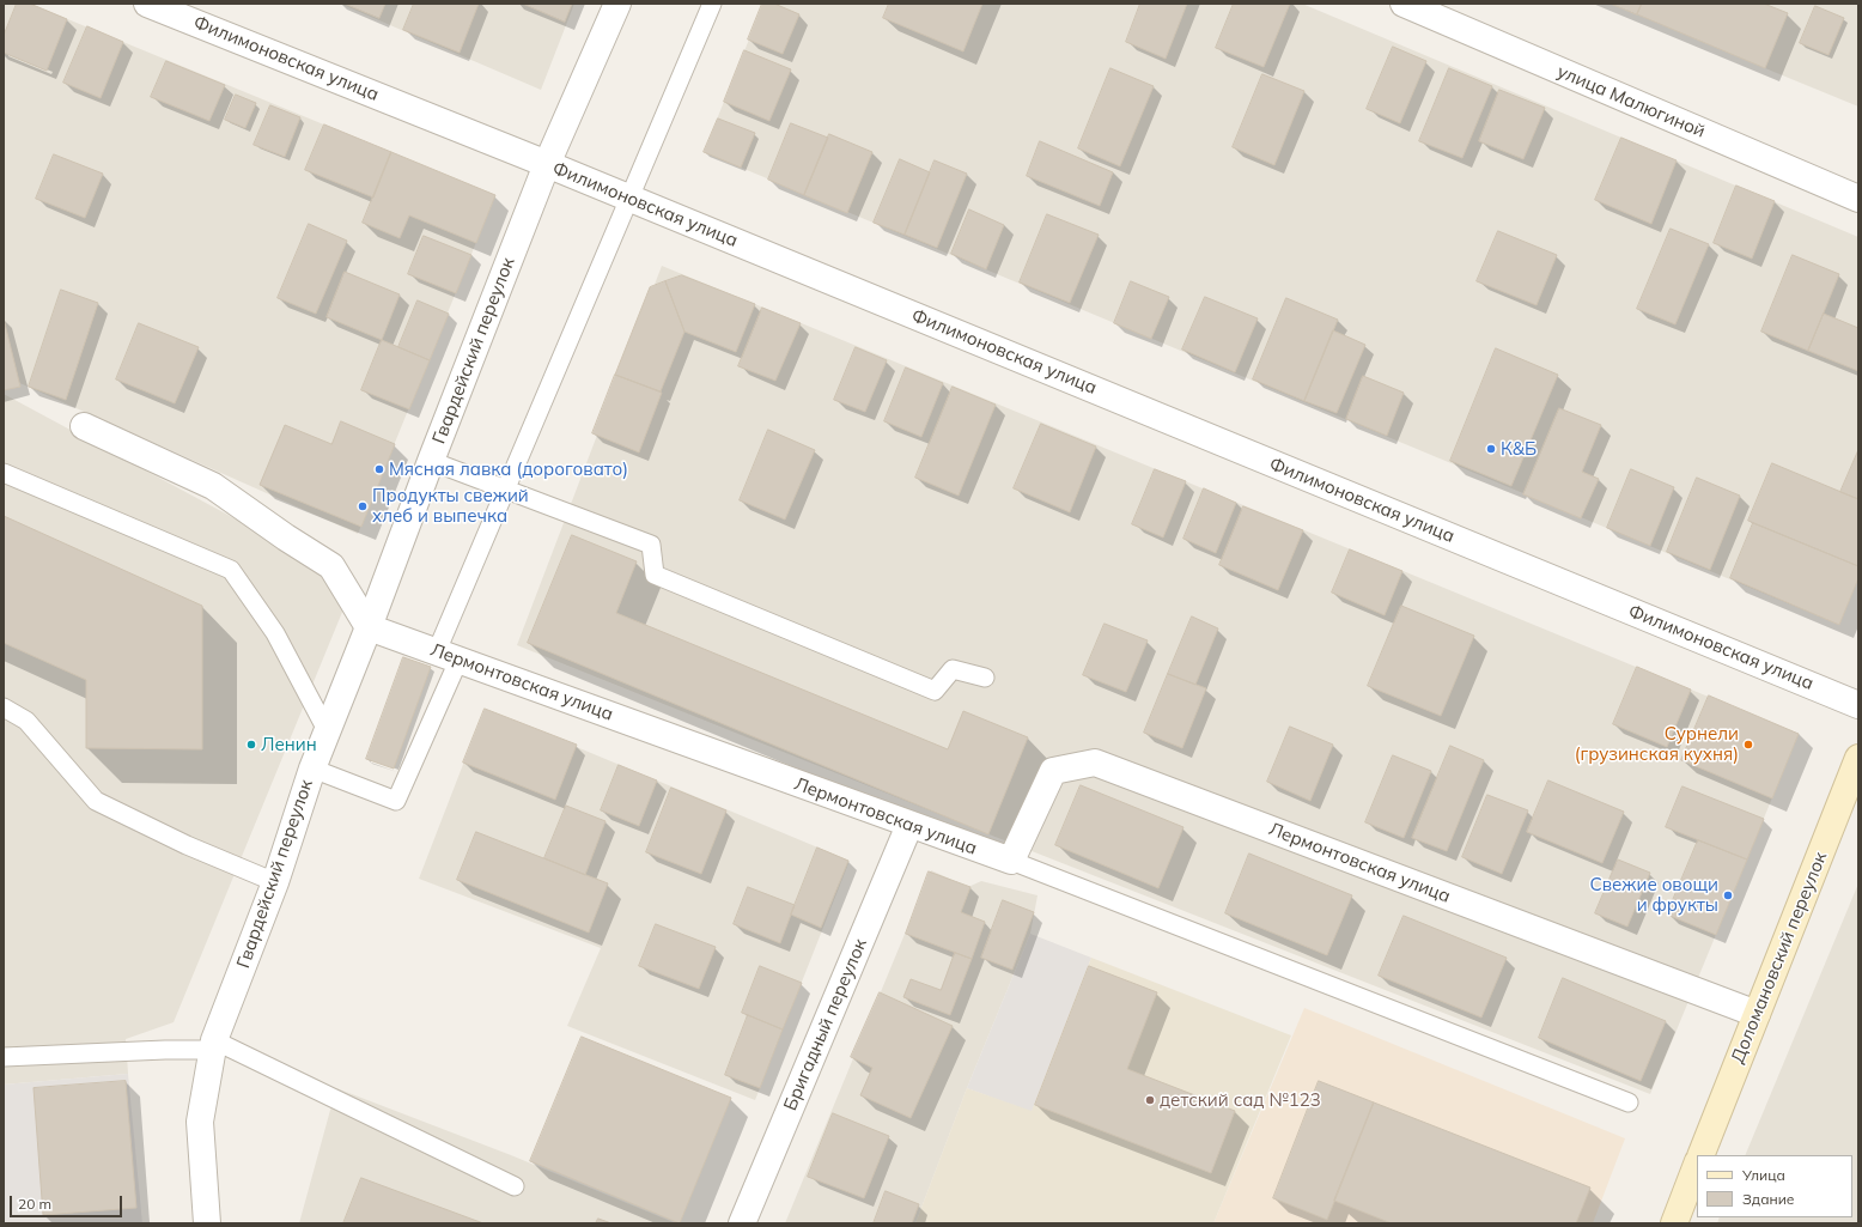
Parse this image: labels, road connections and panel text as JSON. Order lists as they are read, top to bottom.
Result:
{
  "streets": {
    "main road": ["Доломановский переулок"],
    "street": [
      "Филимоновская улица",
      "улица Малюгиной",
      "Гвардейский переулок",
      "Лермонтовская улица",
      "Бригадный переулок"
    ]
  },
  "crossings": [
    ["Филимоновская улица", "Гвардейский переулок"],
    ["Гвардейский переулок", "Лермонтовская улица"],
    ["Лермонтовская улица", "Доломановский переулок"],
    ["Лермонтовская улица", "Бригадный переулок"]
  ],
  "places": [
    "К&Б",
    "Мясная лавка (дороговато)",
    "Продукты свежий хлеб и выпечка",
    "Ленин",
    "Сурнели (грузинская кухня)",
    "Свежие овощи и фрукты",
    "детский сад №123"
  ],
  "legend": ["Улица", "Здание"],
  "scale_bar": "20 m"
}
